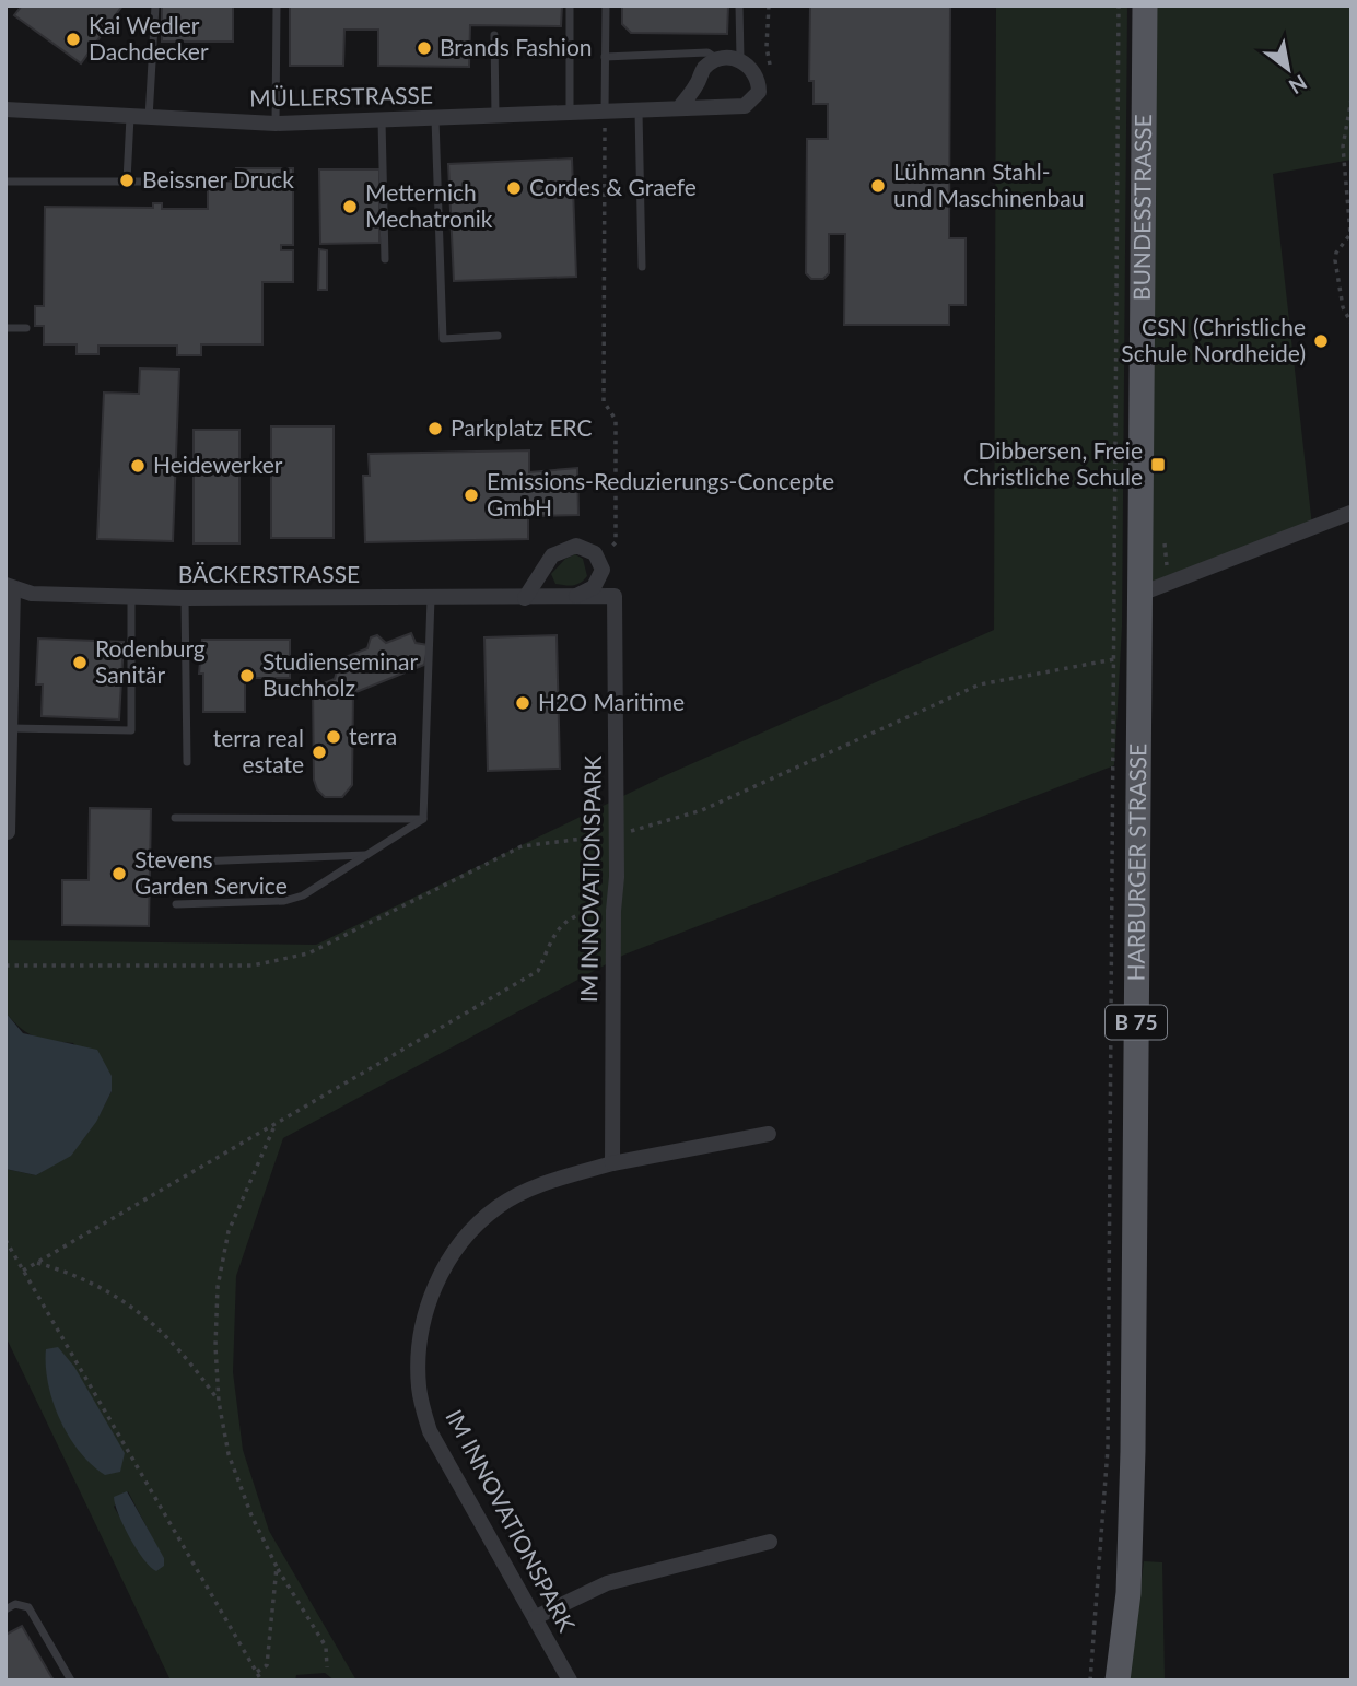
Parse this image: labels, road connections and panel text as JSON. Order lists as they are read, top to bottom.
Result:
{
  "streets": {
    "main road": ["BUNDESSTRASSE", "HARBURGER STRASSE", "B 75"],
    "street": ["MÜLLERSTRASSE", "BÄCKERSTRASSE", "IM INNOVATIONSPARK"]
  },
  "crossings": [
    ["BUNDESSTRASSE", "HARBURGER STRASSE"],
    ["BÄCKERSTRASSE", "IM INNOVATIONSPARK"]
  ],
  "places": {
    "other": [
      "Kai Wedler Dachdecker",
      "Brands Fashion",
      "Beissner Druck",
      "Lühmann Stahl- und Maschinenbau",
      "Cordes & Graefe",
      "Metternich Mechatronik",
      "CSN (Christliche Schule Nordheide)",
      "Parkplatz ERC",
      "Heidewerker",
      "Emissions-Reduzierungs-Concepte GmbH",
      "Rodenburg Sanitär",
      "Studienseminar Buchholz",
      "H2O Maritime",
      "terra",
      "terra real estate",
      "Stevens Garden Service"
    ],
    "transit": ["Dibbersen, Freie Christliche Schule"]
  },
  "north": "bottom right"
}
